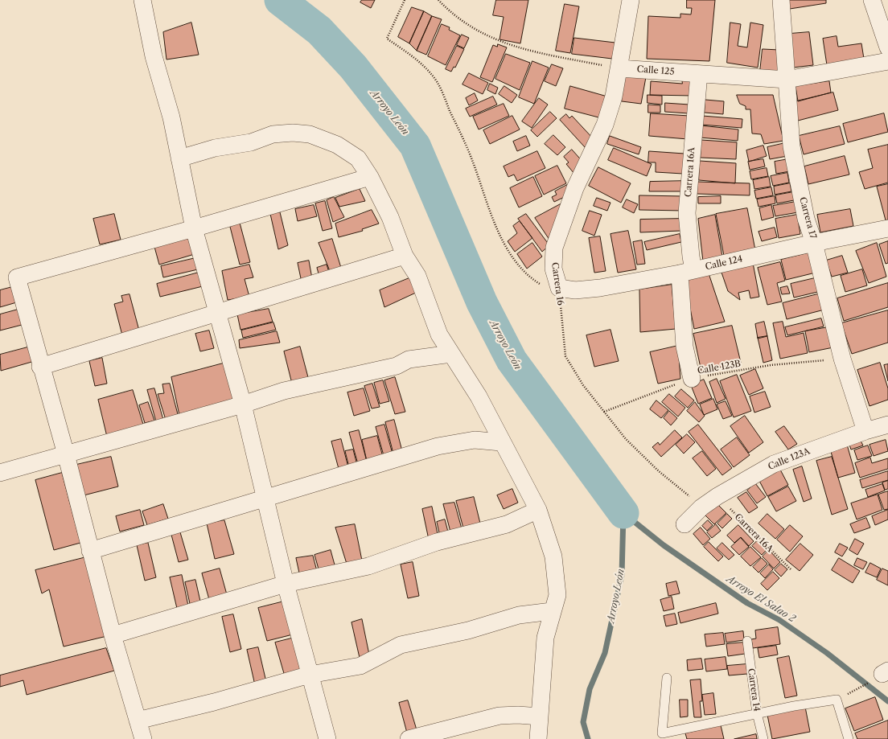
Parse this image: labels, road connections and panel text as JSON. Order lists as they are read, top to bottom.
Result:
{
  "streets": {
    "street": [
      "Calle 125",
      "Carrera 16A",
      "Carrera 17",
      "Calle 124",
      "Carrera 16",
      "Calle 123A"
    ],
    "lane": ["Carrera 14"],
    "path": ["Calle 123B"]
  },
  "crossings": [
    ["Calle 125", "Carrera 16A"],
    ["Calle 125", "Carrera 17"],
    ["Calle 125", "Carrera 16"],
    ["Carrera 16A", "Calle 124"],
    ["Carrera 16A", "Calle 123B"],
    ["Carrera 16A", "Calle 123A"],
    ["Carrera 17", "Calle 124"],
    ["Carrera 17", "Calle 123B"],
    ["Carrera 17", "Calle 123A"],
    ["Calle 124", "Carrera 16"],
    ["Carrera 16", "Calle 123B"],
    ["Carrera 16", "Calle 123A"]
  ],
  "water": ["Arroyo León", "Arroyo El Salao 2"]
}
